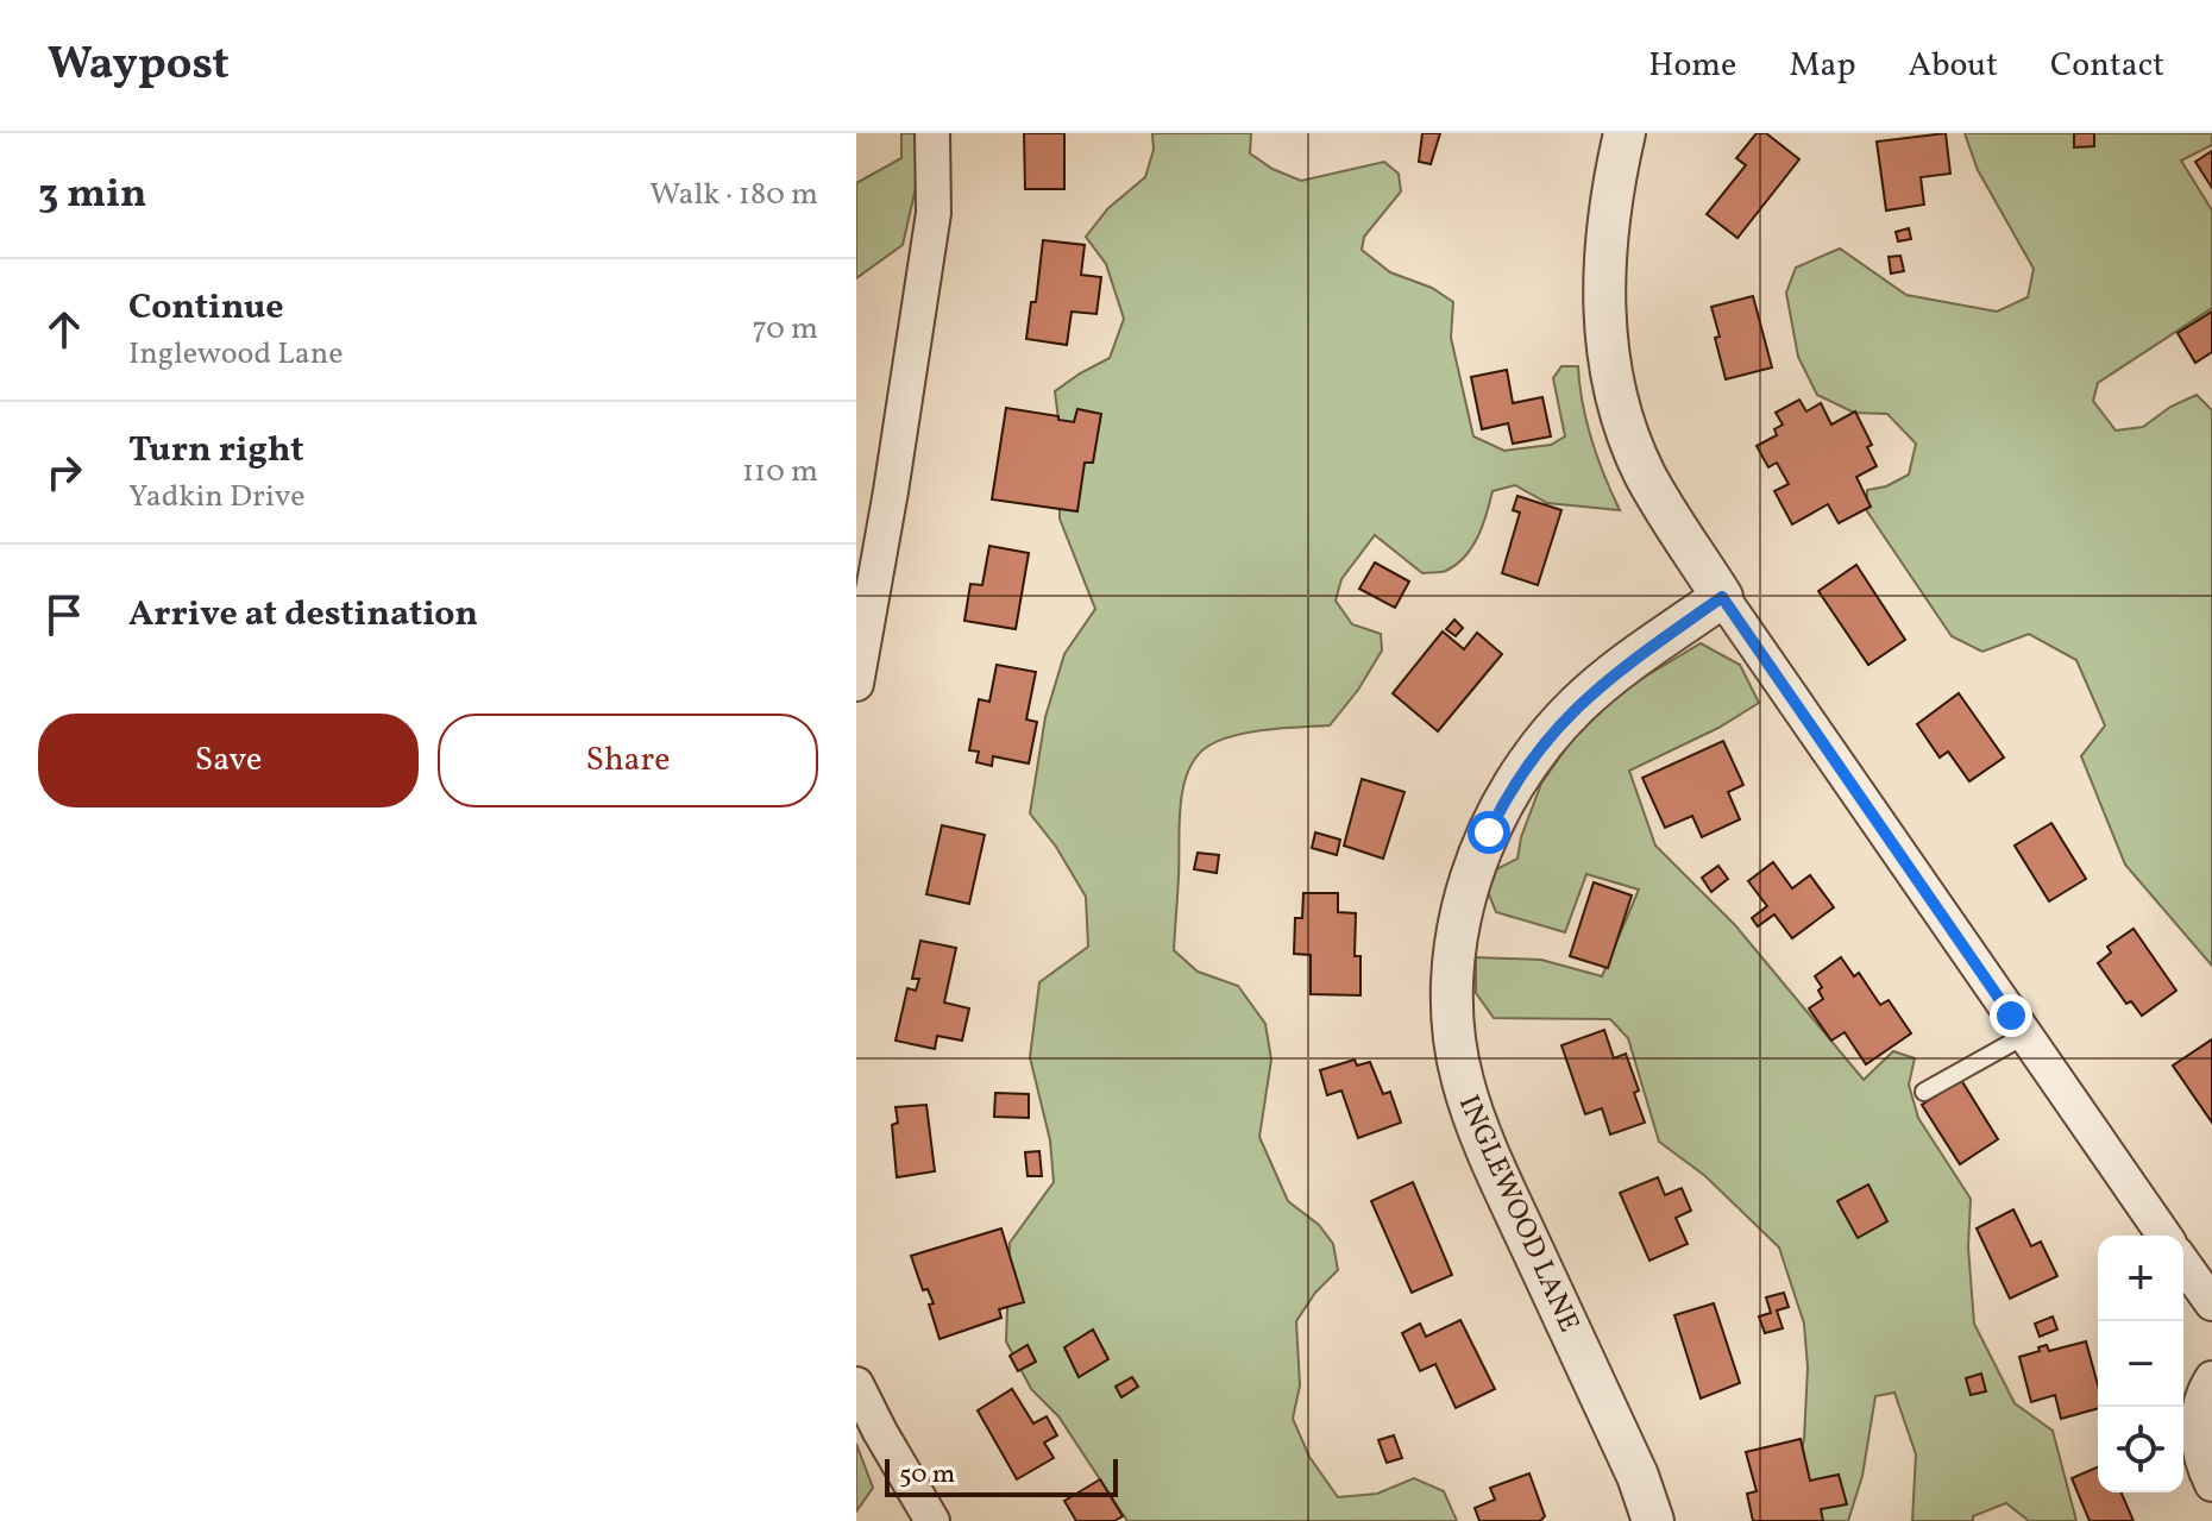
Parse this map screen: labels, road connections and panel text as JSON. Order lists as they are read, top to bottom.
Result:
{
  "streets": {
    "street": ["INGLEWOOD LANE"]
  },
  "scale_bar": "50 m",
  "page": {
    "header": "Waypost",
    "nav": [
      "Home",
      "Map",
      "About",
      "Contact"
    ],
    "heading": ["3 min", "Walk · 180 m"],
    "list": [
      ["Continue", "Inglewood Lane", "70 m"],
      ["Turn right", "Yadkin Drive", "110 m"],
      "Arrive at destination"
    ],
    "buttons": ["Save", "Share"],
    "map_buttons": ["+", "−"],
    "scale": "50 m"
  }
}
